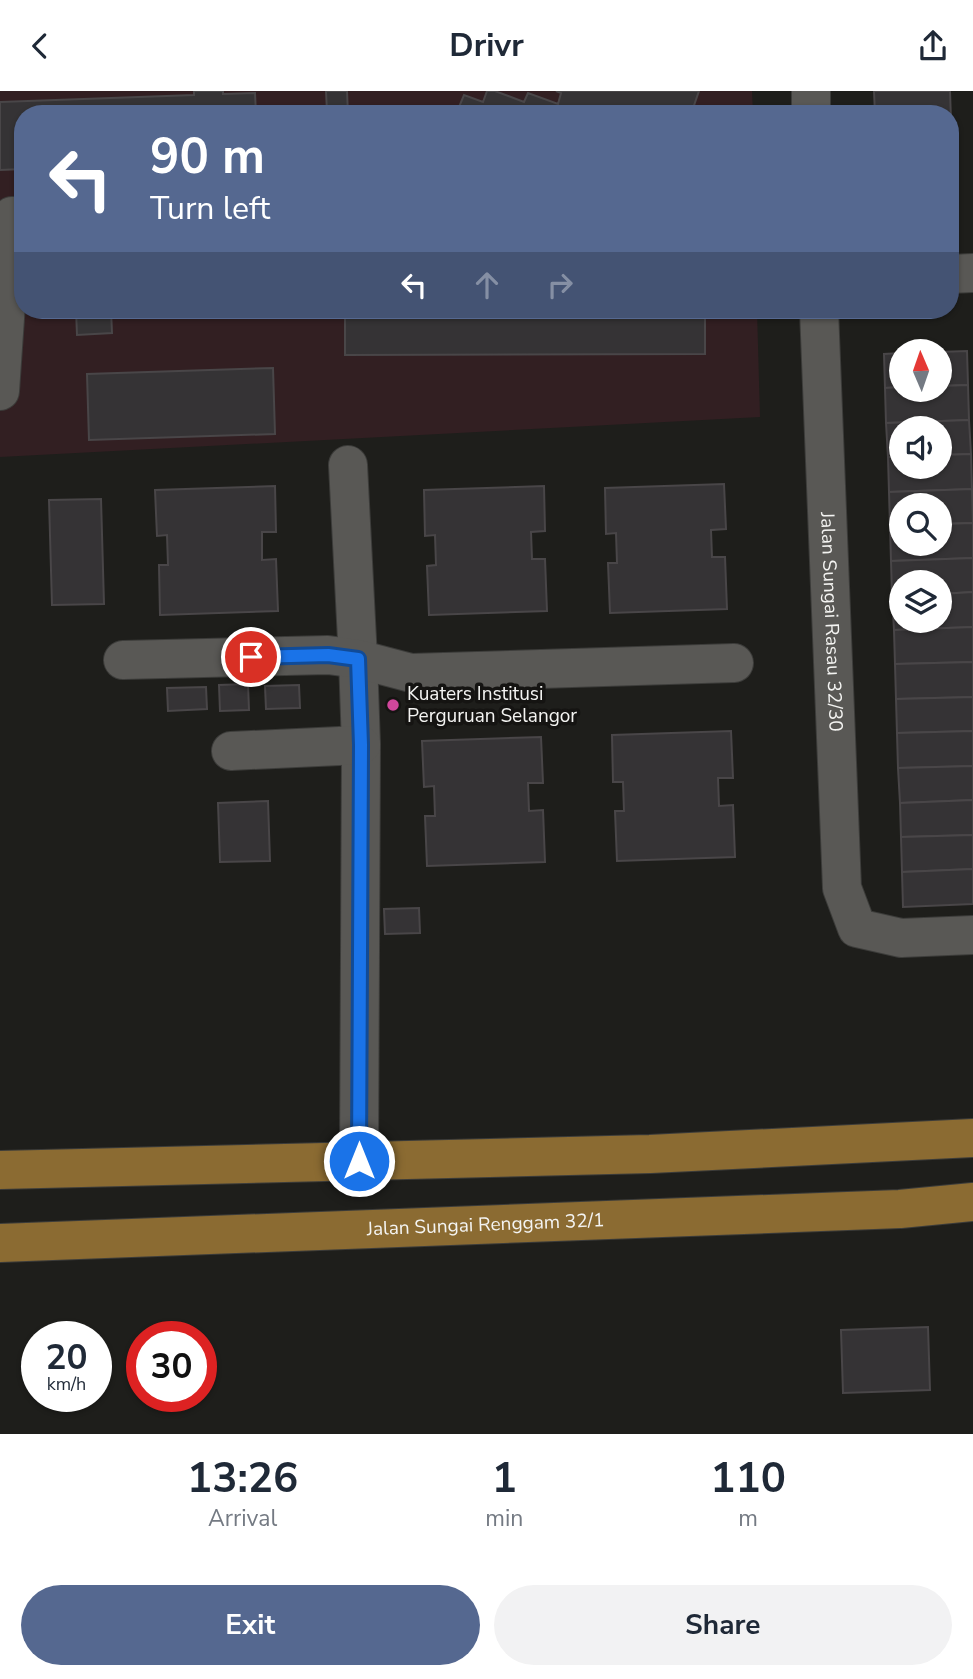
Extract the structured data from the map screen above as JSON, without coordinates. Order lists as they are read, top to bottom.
{
  "streets": {
    "main road": ["Jalan Sungai Renggam 32/1"],
    "street": ["Jalan Sungai Rasau 32/30"]
  },
  "places": ["Kuaters Institusi Perguruan Selangor"],
  "north": "top",
  "page": {
    "header": "Drivr",
    "turn": ["90 m", "Turn left"],
    "speed": "20 km/h",
    "limit": "30",
    "eta": [
      "13:26",
      "Arrival",
      "1",
      "min",
      "110",
      "m"
    ],
    "buttons": ["Exit", "Share"]
  }
}
